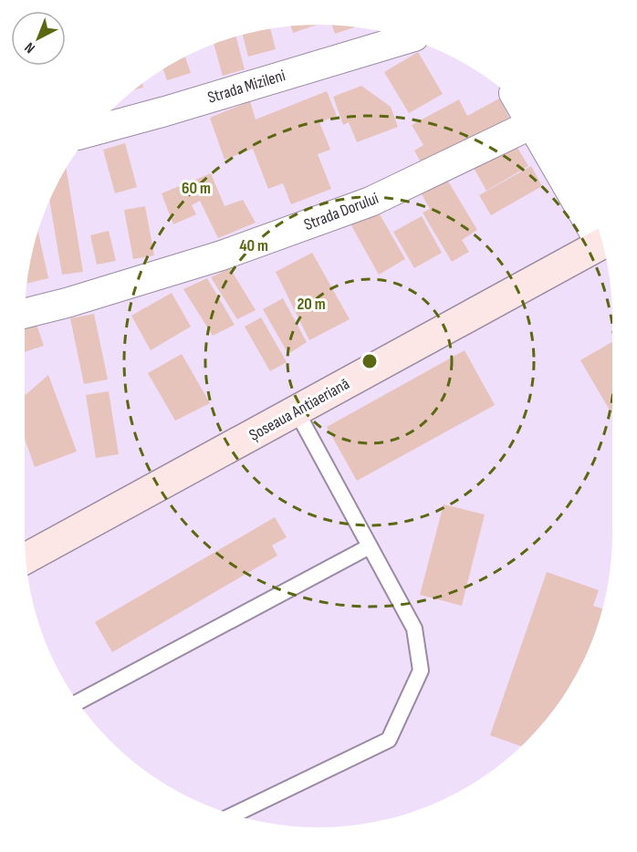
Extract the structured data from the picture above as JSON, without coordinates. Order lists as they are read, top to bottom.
{
  "streets": {
    "main road": ["Șoseaua Antiaeriană"],
    "street": ["Strada Mizileni", "Strada Dorului"]
  },
  "north": "bottom left",
  "rings": ["60 m", "40 m", "20 m"]
}
